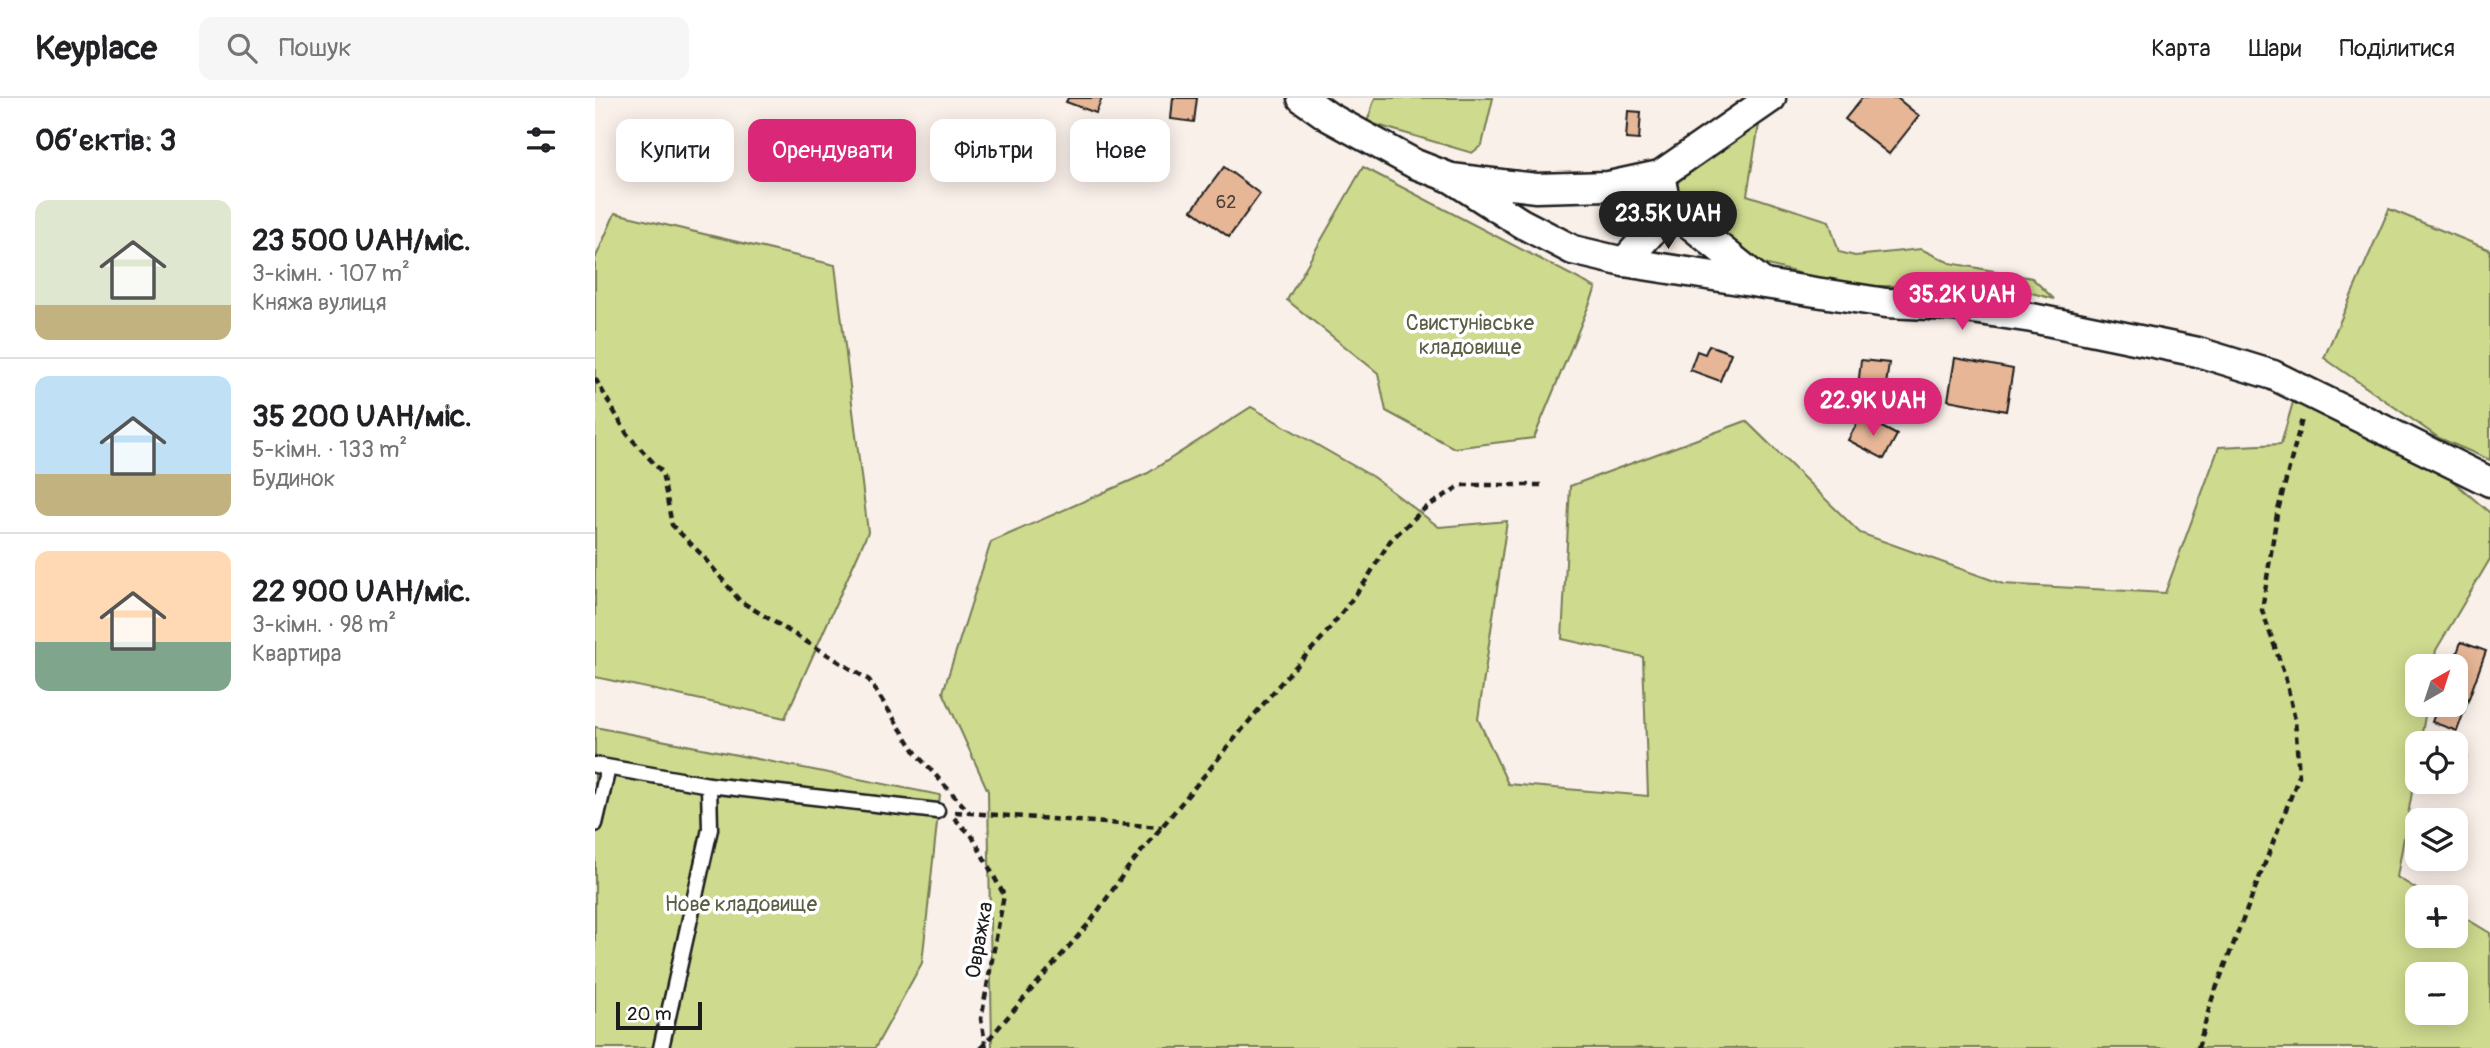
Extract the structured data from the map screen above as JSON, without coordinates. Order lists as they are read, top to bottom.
{
  "streets": {
    "path": ["Овражка"]
  },
  "parks": ["Свистунівське кладовище", "Нове кладовище"],
  "house_numbers": ["62"],
  "scale_bar": "20 m",
  "north": "top right",
  "page": {
    "header": "Keyplace",
    "search": "Пошук",
    "nav": ["Карта", "Шари", "Поділитися"],
    "heading": "Об’єктів: 3",
    "chip": [
      "Купити",
      "Орендувати",
      "Фільтри",
      "Нове"
    ],
    "list": [
      {
        "name": "23 500 UAH/міс.",
        "note": "3-кімн. · 107 m² · Княжа вулиця"
      },
      {
        "name": "35 200 UAH/міс.",
        "note": "5-кімн. · 133 m² · Будинок"
      },
      {
        "name": "22 900 UAH/міс.",
        "note": "3-кімн. · 98 m² · Квартира"
      }
    ],
    "price": ["23.5K UAH", "35.2K UAH", "22.9K UAH"],
    "map_buttons": ["+", "−"],
    "scale": "20 m"
  }
}
